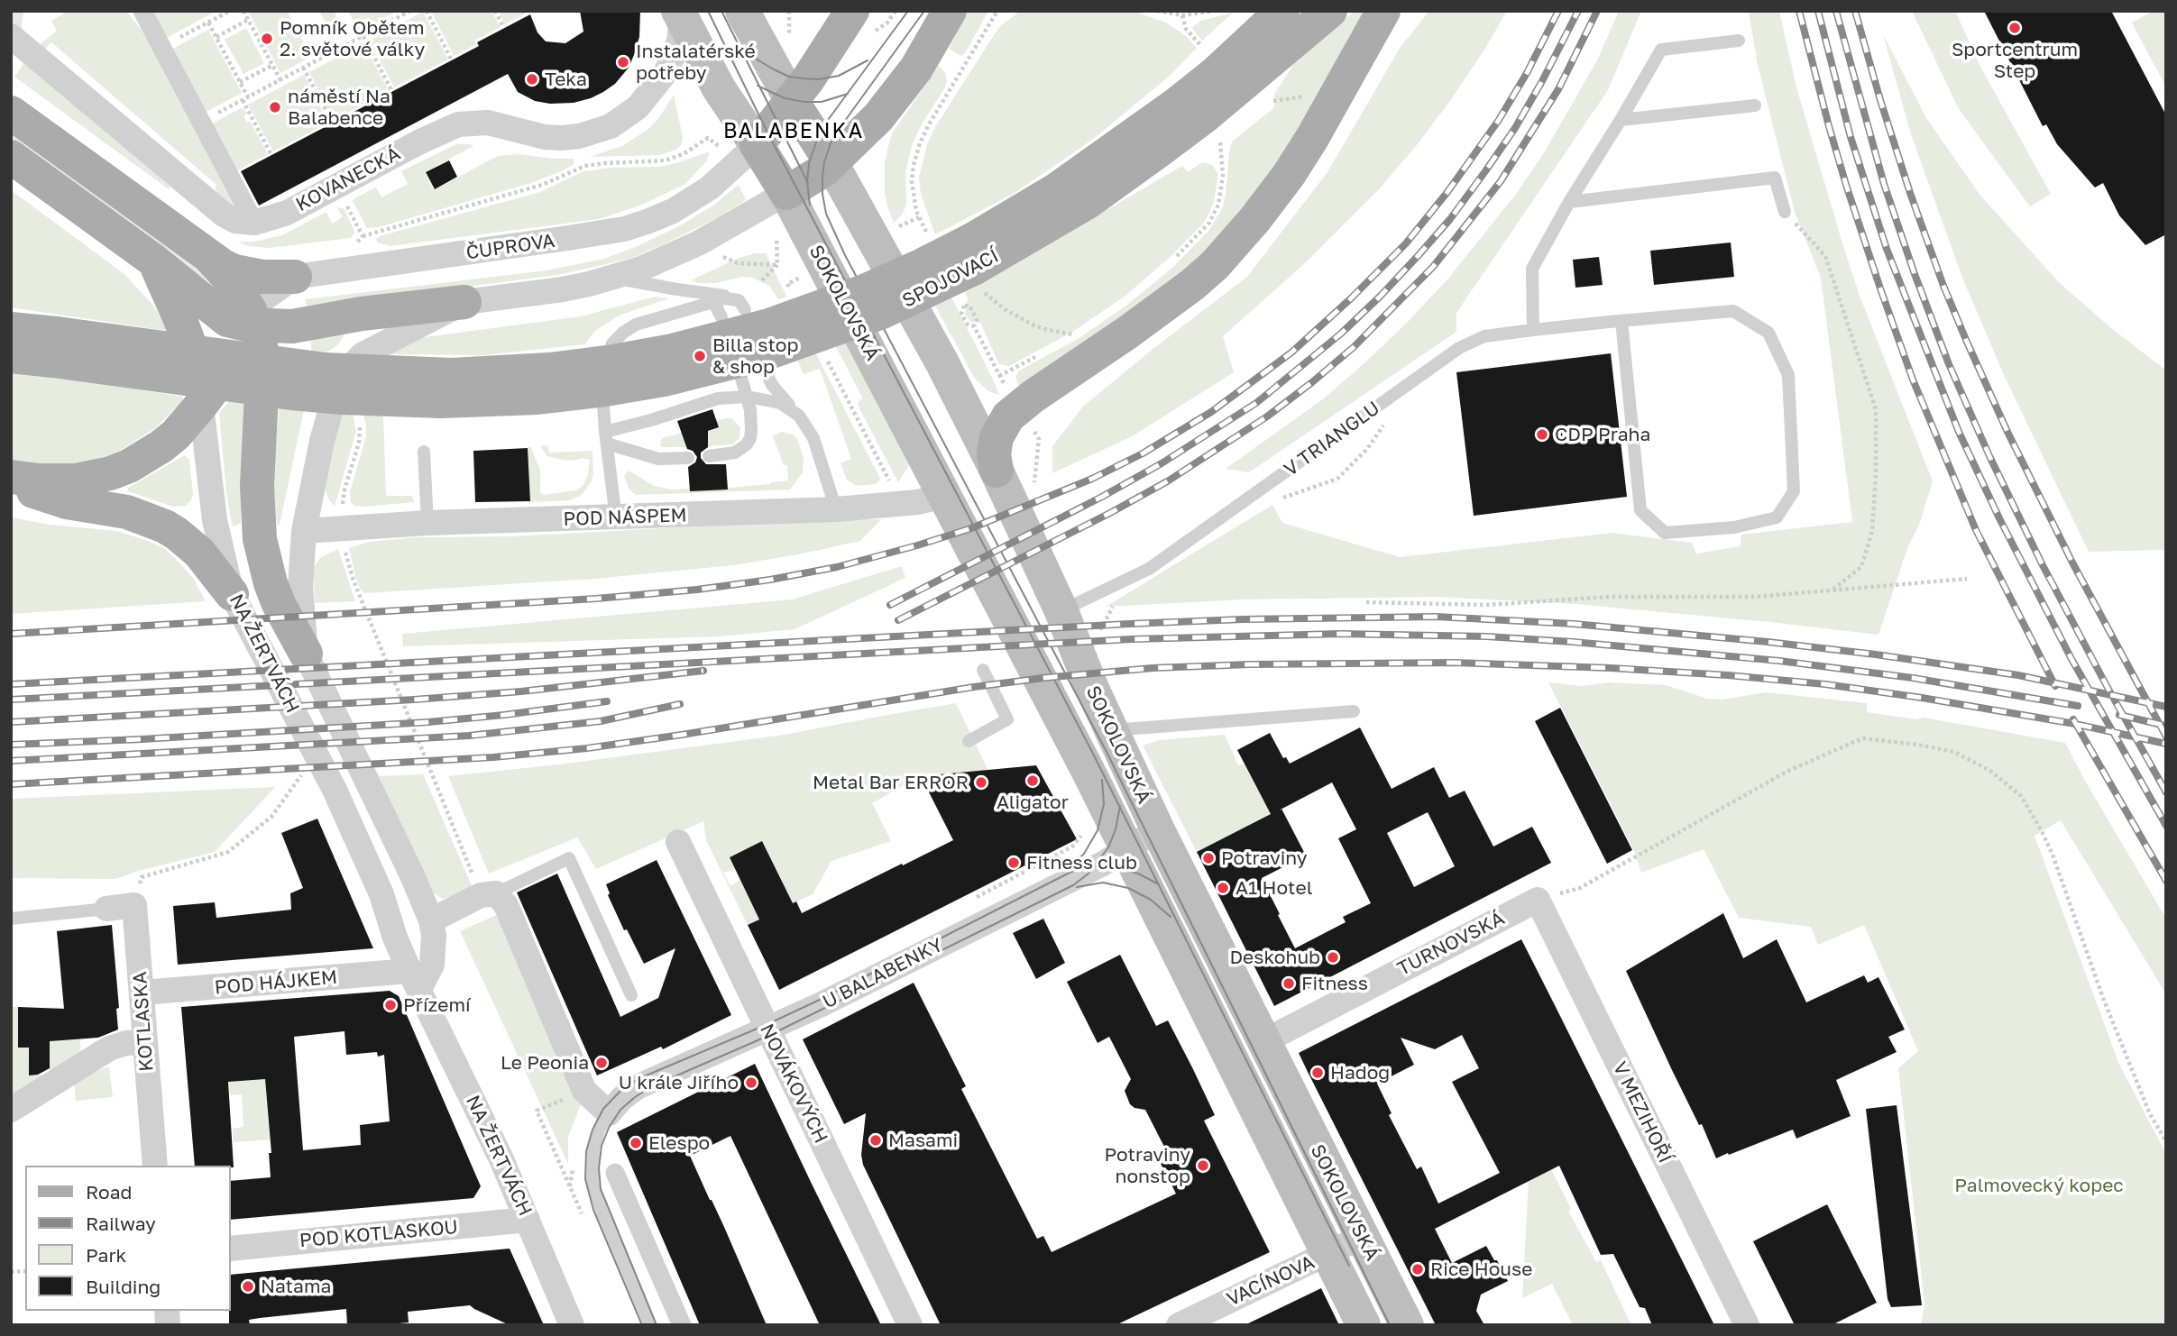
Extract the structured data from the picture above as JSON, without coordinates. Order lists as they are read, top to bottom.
{
  "streets": {
    "main road": ["SPOJOVACÍ", "SOKOLOVSKÁ"],
    "street": [
      "KOVANECKÁ",
      "ČUPROVA",
      "POD NÁSPEM",
      "NA ŽERTVÁCH",
      "TURNOVSKÁ",
      "U BALABENKY",
      "POD HÁJKEM",
      "KOTLASKA",
      "NOVÁKOVÝCH",
      "V MEZIHOŘÍ",
      "POD KOTLASKOU",
      "VACÍNOVA"
    ],
    "lane": ["V TRIANGLU"]
  },
  "crossings": [
    ["SOKOLOVSKÁ", "V TRIANGLU"],
    ["SOKOLOVSKÁ", "POD NÁSPEM"],
    ["SOKOLOVSKÁ", "TURNOVSKÁ"],
    ["SOKOLOVSKÁ", "U BALABENKY"],
    ["SOKOLOVSKÁ", "VACÍNOVA"],
    ["POD NÁSPEM", "NA ŽERTVÁCH"],
    ["NA ŽERTVÁCH", "POD HÁJKEM"],
    ["NA ŽERTVÁCH", "POD KOTLASKOU"],
    ["TURNOVSKÁ", "V MEZIHOŘÍ"],
    ["U BALABENKY", "NOVÁKOVÝCH"],
    ["POD HÁJKEM", "KOTLASKA"]
  ],
  "districts": ["BALABENKA"],
  "parks": ["Palmovecký kopec"],
  "places": [
    "Sportcentrum Step",
    "Pomník Obětem 2. světové války",
    "Instalatérské potřeby",
    "Teka",
    "náměstí Na Balabence",
    "Billa stop & shop",
    "CDP Praha",
    "Aligator",
    "Metal Bar ERROR",
    "Potraviny",
    "Fitness club",
    "A1 Hotel",
    "Deskohub",
    "Fitness",
    "Přízemí",
    "Le Peonia",
    "Hadog",
    "U krále Jiřího",
    "Masami",
    "Elespo",
    "Potraviny nonstop",
    "Rice House",
    "Natama"
  ],
  "legend": [
    "Road",
    "Railway",
    "Park",
    "Building"
  ]
}
